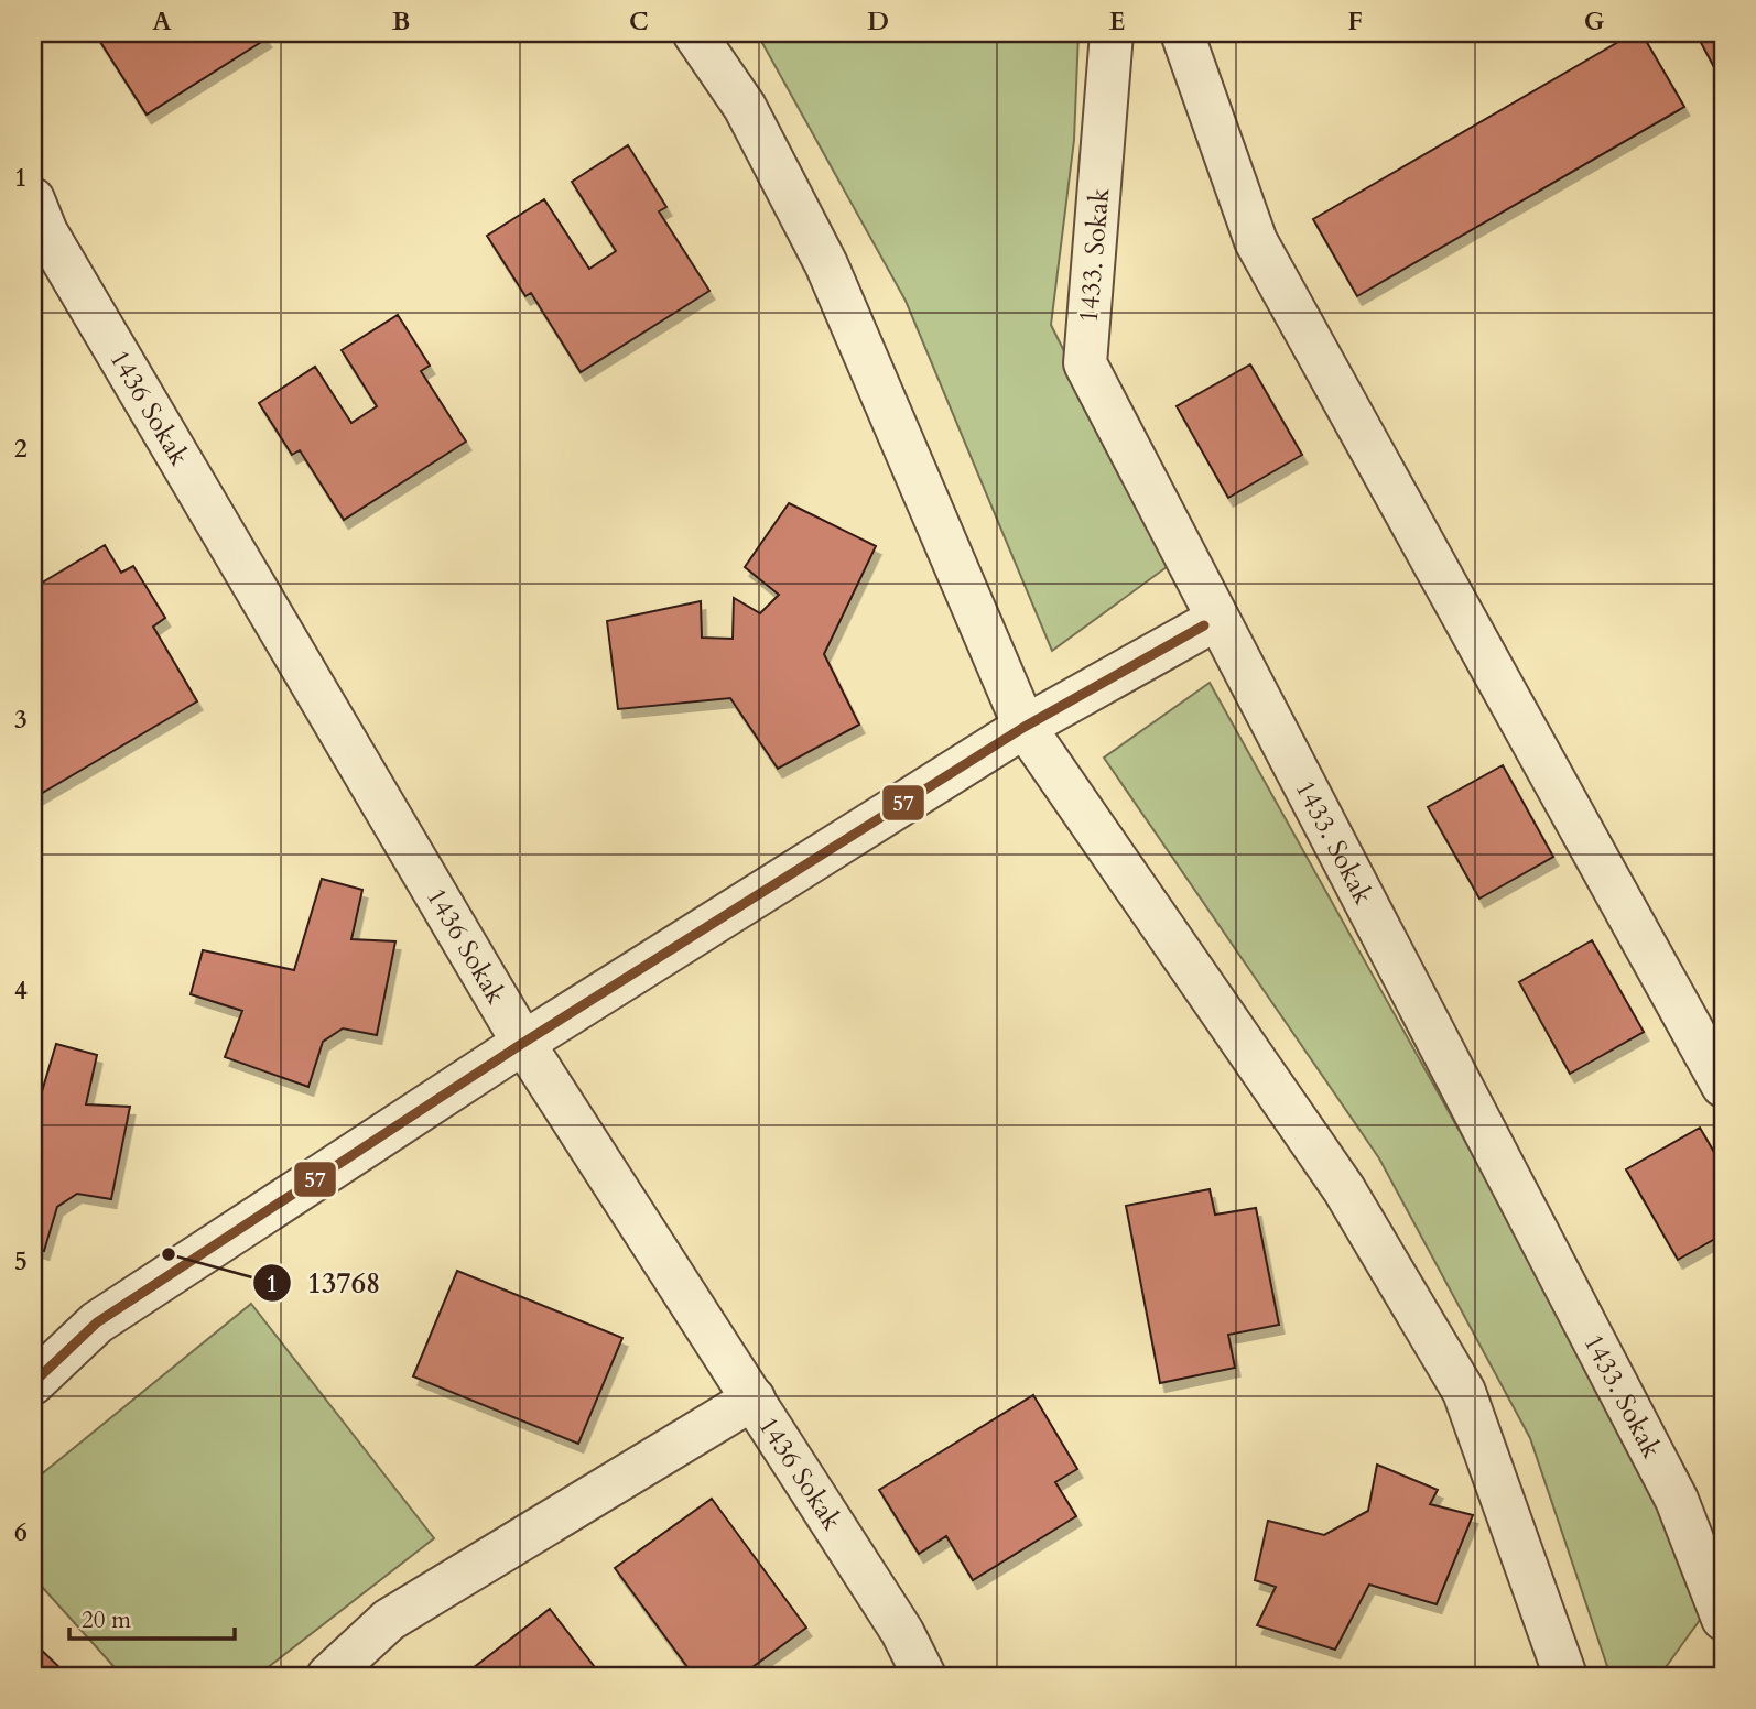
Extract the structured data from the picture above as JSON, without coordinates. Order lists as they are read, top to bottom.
{
  "streets": {
    "street": ["1433. Sokak", "1436 Sokak"]
  },
  "places": ["13768"],
  "lines": ["transit line 57"],
  "scale_bar": "20 m",
  "grid": {
    "columns": [
      "A",
      "B",
      "C",
      "D",
      "E",
      "F",
      "G"
    ],
    "rows": [
      "1",
      "2",
      "3",
      "4",
      "5",
      "6"
    ]
  }
}
